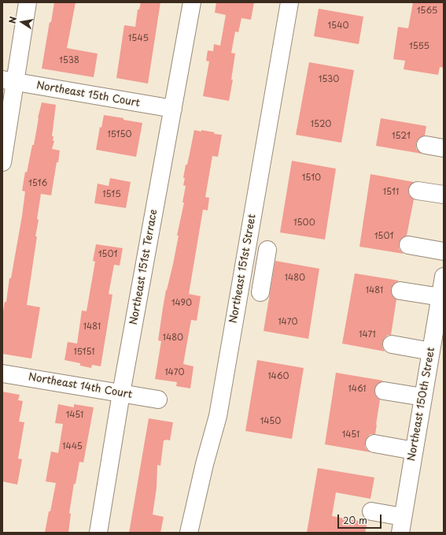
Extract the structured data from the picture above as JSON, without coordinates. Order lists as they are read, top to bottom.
{
  "streets": {
    "street": [
      "Northeast 15th Court",
      "Northeast 151st Terrace",
      "Northeast 151st Street",
      "Northeast 14th Court",
      "Northeast 150th Street"
    ]
  },
  "crossings": [
    ["Northeast 15th Court", "Northeast 151st Terrace"],
    ["Northeast 151st Terrace", "Northeast 14th Court"]
  ],
  "house_numbers": [
    "1565",
    "1540",
    "1545",
    "1555",
    "1538",
    "1530",
    "1520",
    "15150",
    "1521",
    "1510",
    "1516",
    "1511",
    "1515",
    "1500",
    "1501",
    "1501",
    "1480",
    "1481",
    "1490",
    "1470",
    "1481",
    "1471",
    "1480",
    "15151",
    "1470",
    "1460",
    "1461",
    "1451",
    "1450",
    "1451",
    "1445"
  ],
  "scale_bar": "20 m",
  "north": "left"
}
